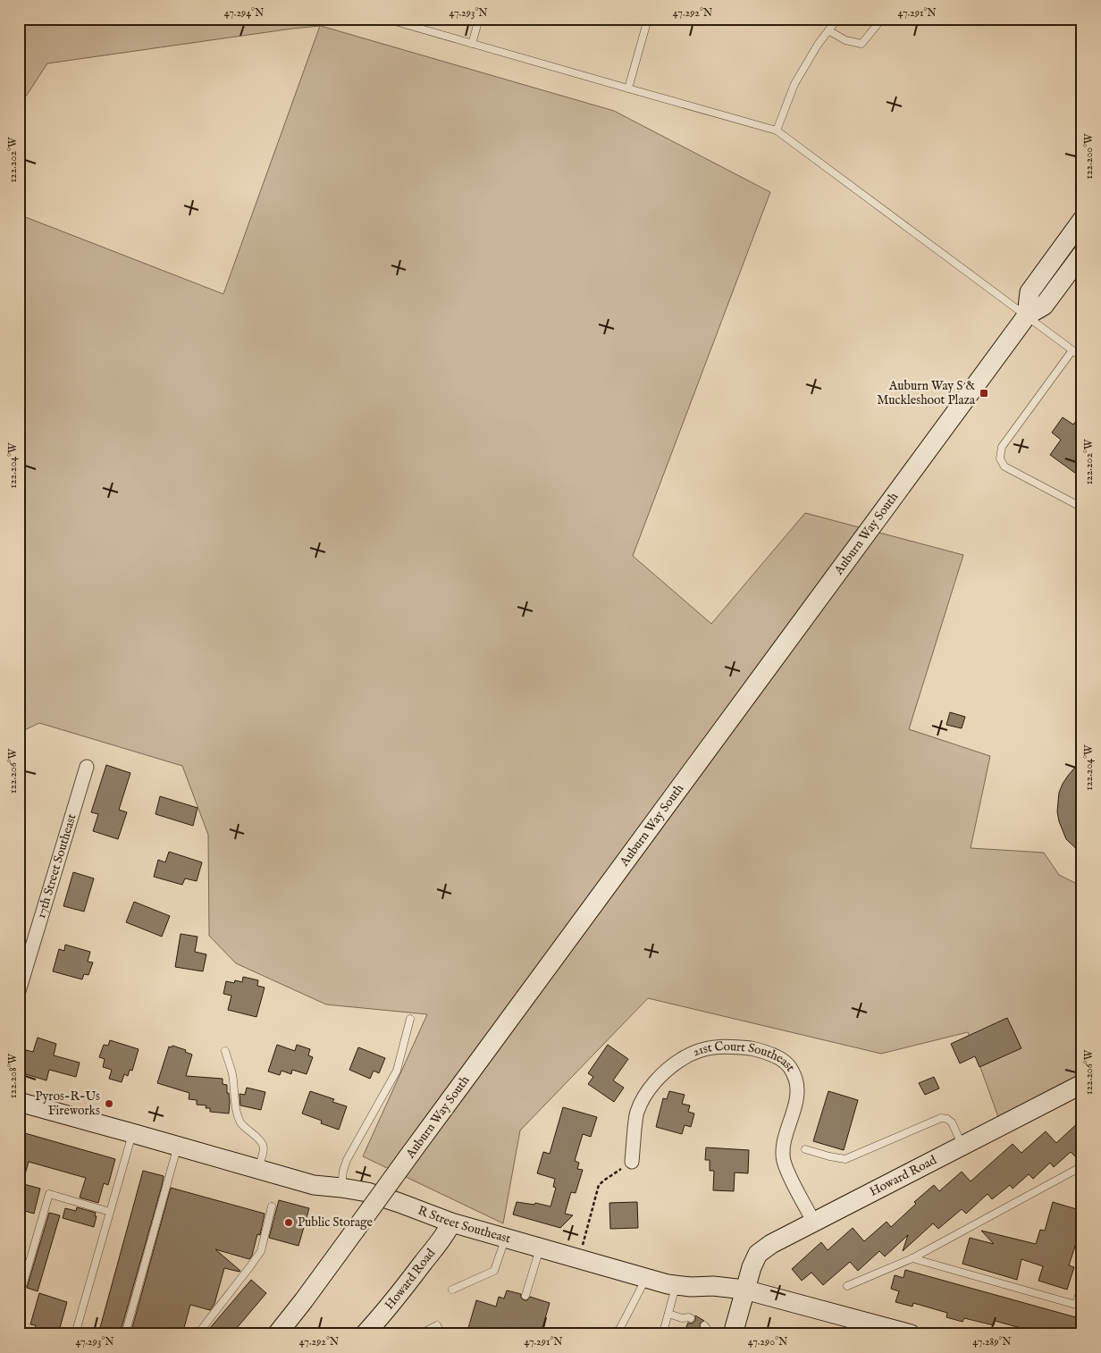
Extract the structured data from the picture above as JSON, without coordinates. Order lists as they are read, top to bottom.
{
  "streets": {
    "street": [
      "Auburn Way South",
      "17th Street Southeast",
      "21st Court Southeast",
      "Howard Road",
      "R Street Southeast"
    ]
  },
  "crossings": [
    ["21st Court Southeast", "Howard Road"],
    ["Howard Road", "R Street Southeast"]
  ],
  "places": {
    "transit": ["Auburn Way S & Muckleshoot Plaza"],
    "other": ["Pyros-R-Us Fireworks", "Public Storage"]
  },
  "coordinates": [
    "47.294°N",
    "47.293°N",
    "47.292°N",
    "47.291°N",
    "122.200°W",
    "122.202°W",
    "122.204°W",
    "122.206°W",
    "122.208°W",
    "47.290°N",
    "47.289°N"
  ]
}
